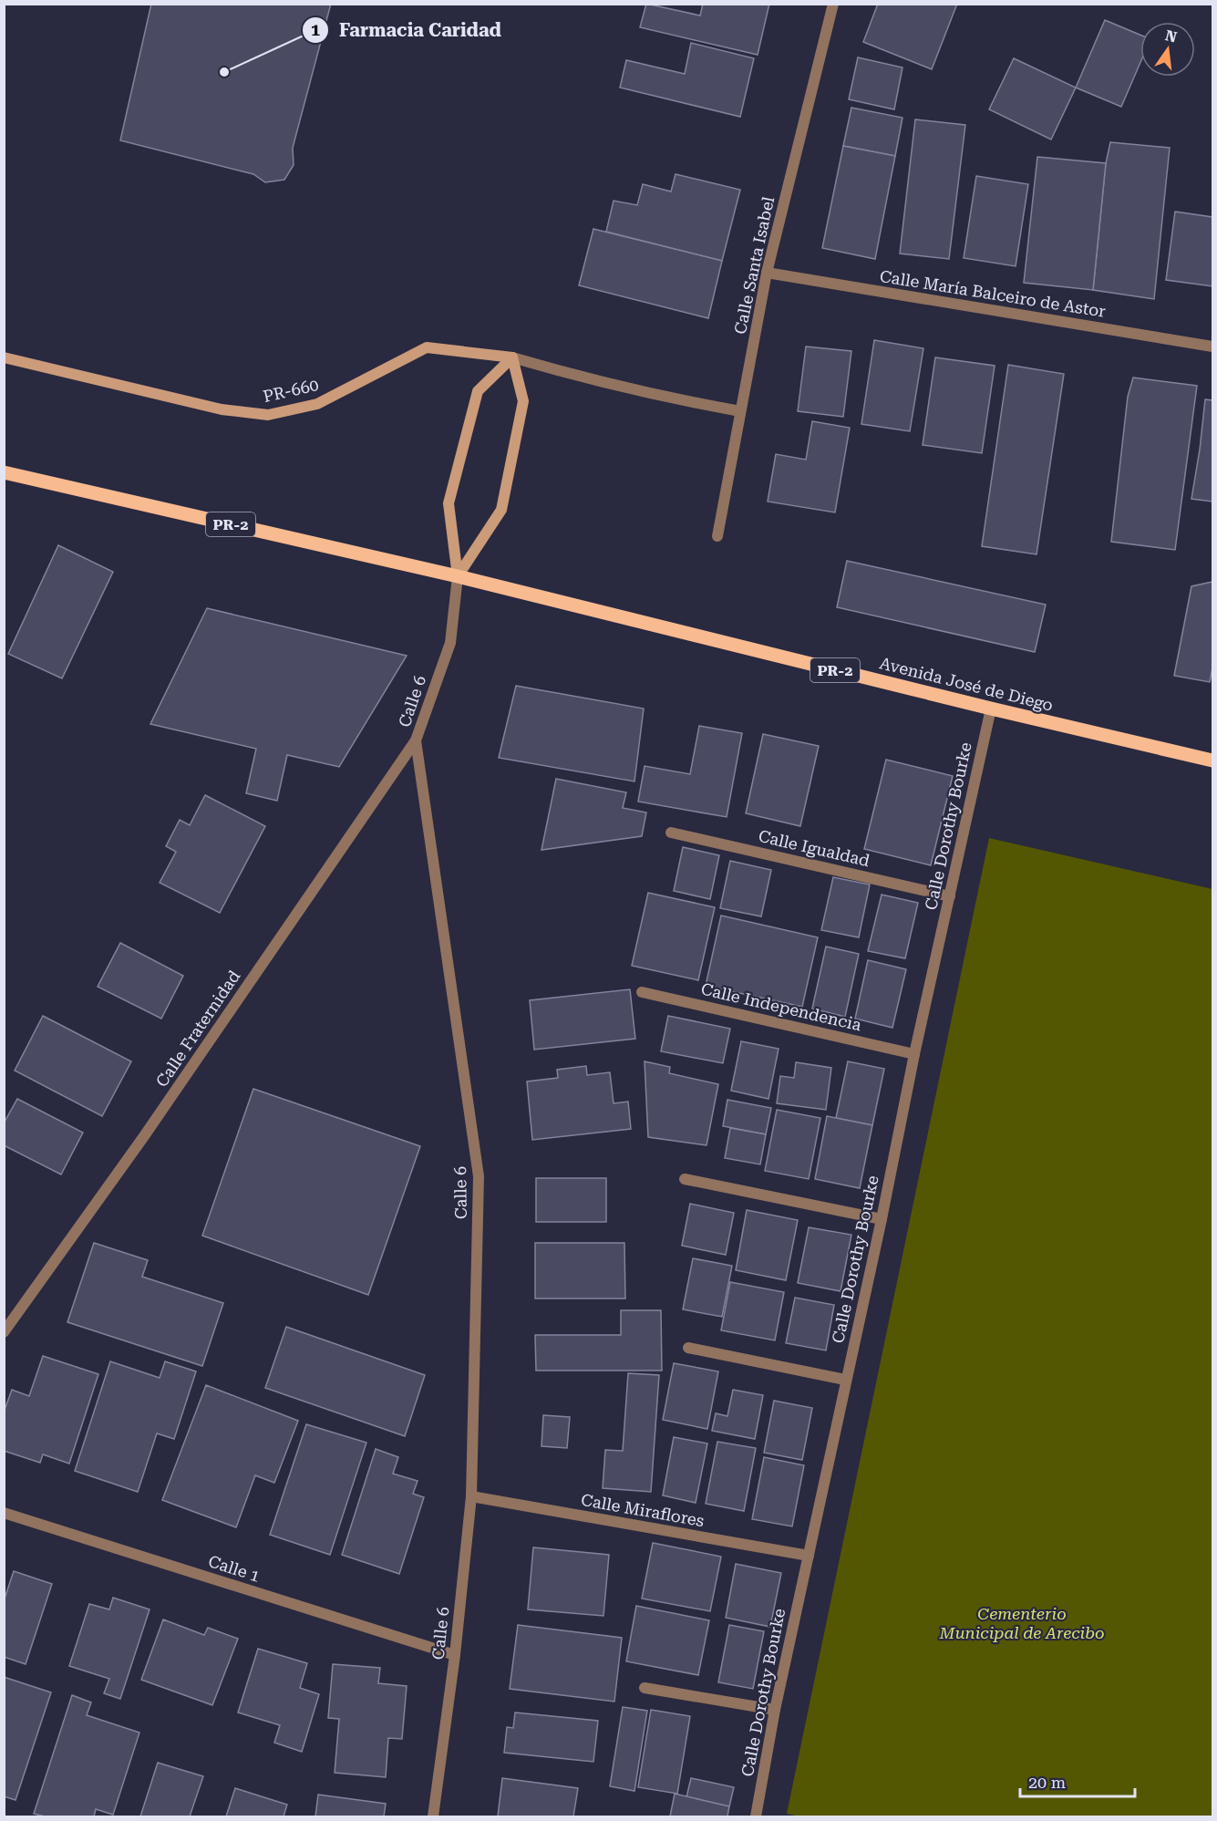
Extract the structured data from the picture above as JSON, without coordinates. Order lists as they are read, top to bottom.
{
  "streets": {
    "main road": ["PR-2", "Avenida José de Diego"],
    "street": [
      "Calle Santa Isabel",
      "Calle María Balceiro de Astor",
      "PR-660",
      "Calle 6",
      "Calle Dorothy Bourke",
      "Calle Igualdad",
      "Calle Independencia",
      "Calle Fraternidad",
      "Calle Miraflores",
      "Calle 1"
    ]
  },
  "crossings": [
    ["Calle Santa Isabel", "Calle María Balceiro de Astor"],
    ["PR-2", "Avenida José de Diego"],
    ["PR-2", "Calle 6"],
    ["Avenida José de Diego", "Calle 6"],
    ["Avenida José de Diego", "Calle Dorothy Bourke"],
    ["Calle 6", "Calle Fraternidad"],
    ["Calle 6", "Calle Miraflores"],
    ["Calle 6", "Calle 1"],
    ["Calle Dorothy Bourke", "Calle Igualdad"],
    ["Calle Dorothy Bourke", "Calle Independencia"],
    ["Calle Dorothy Bourke", "Calle Miraflores"]
  ],
  "parks": ["Cementerio Municipal de Arecibo"],
  "places": ["Farmacia Caridad"],
  "scale_bar": "20 m",
  "north": "top"
}
